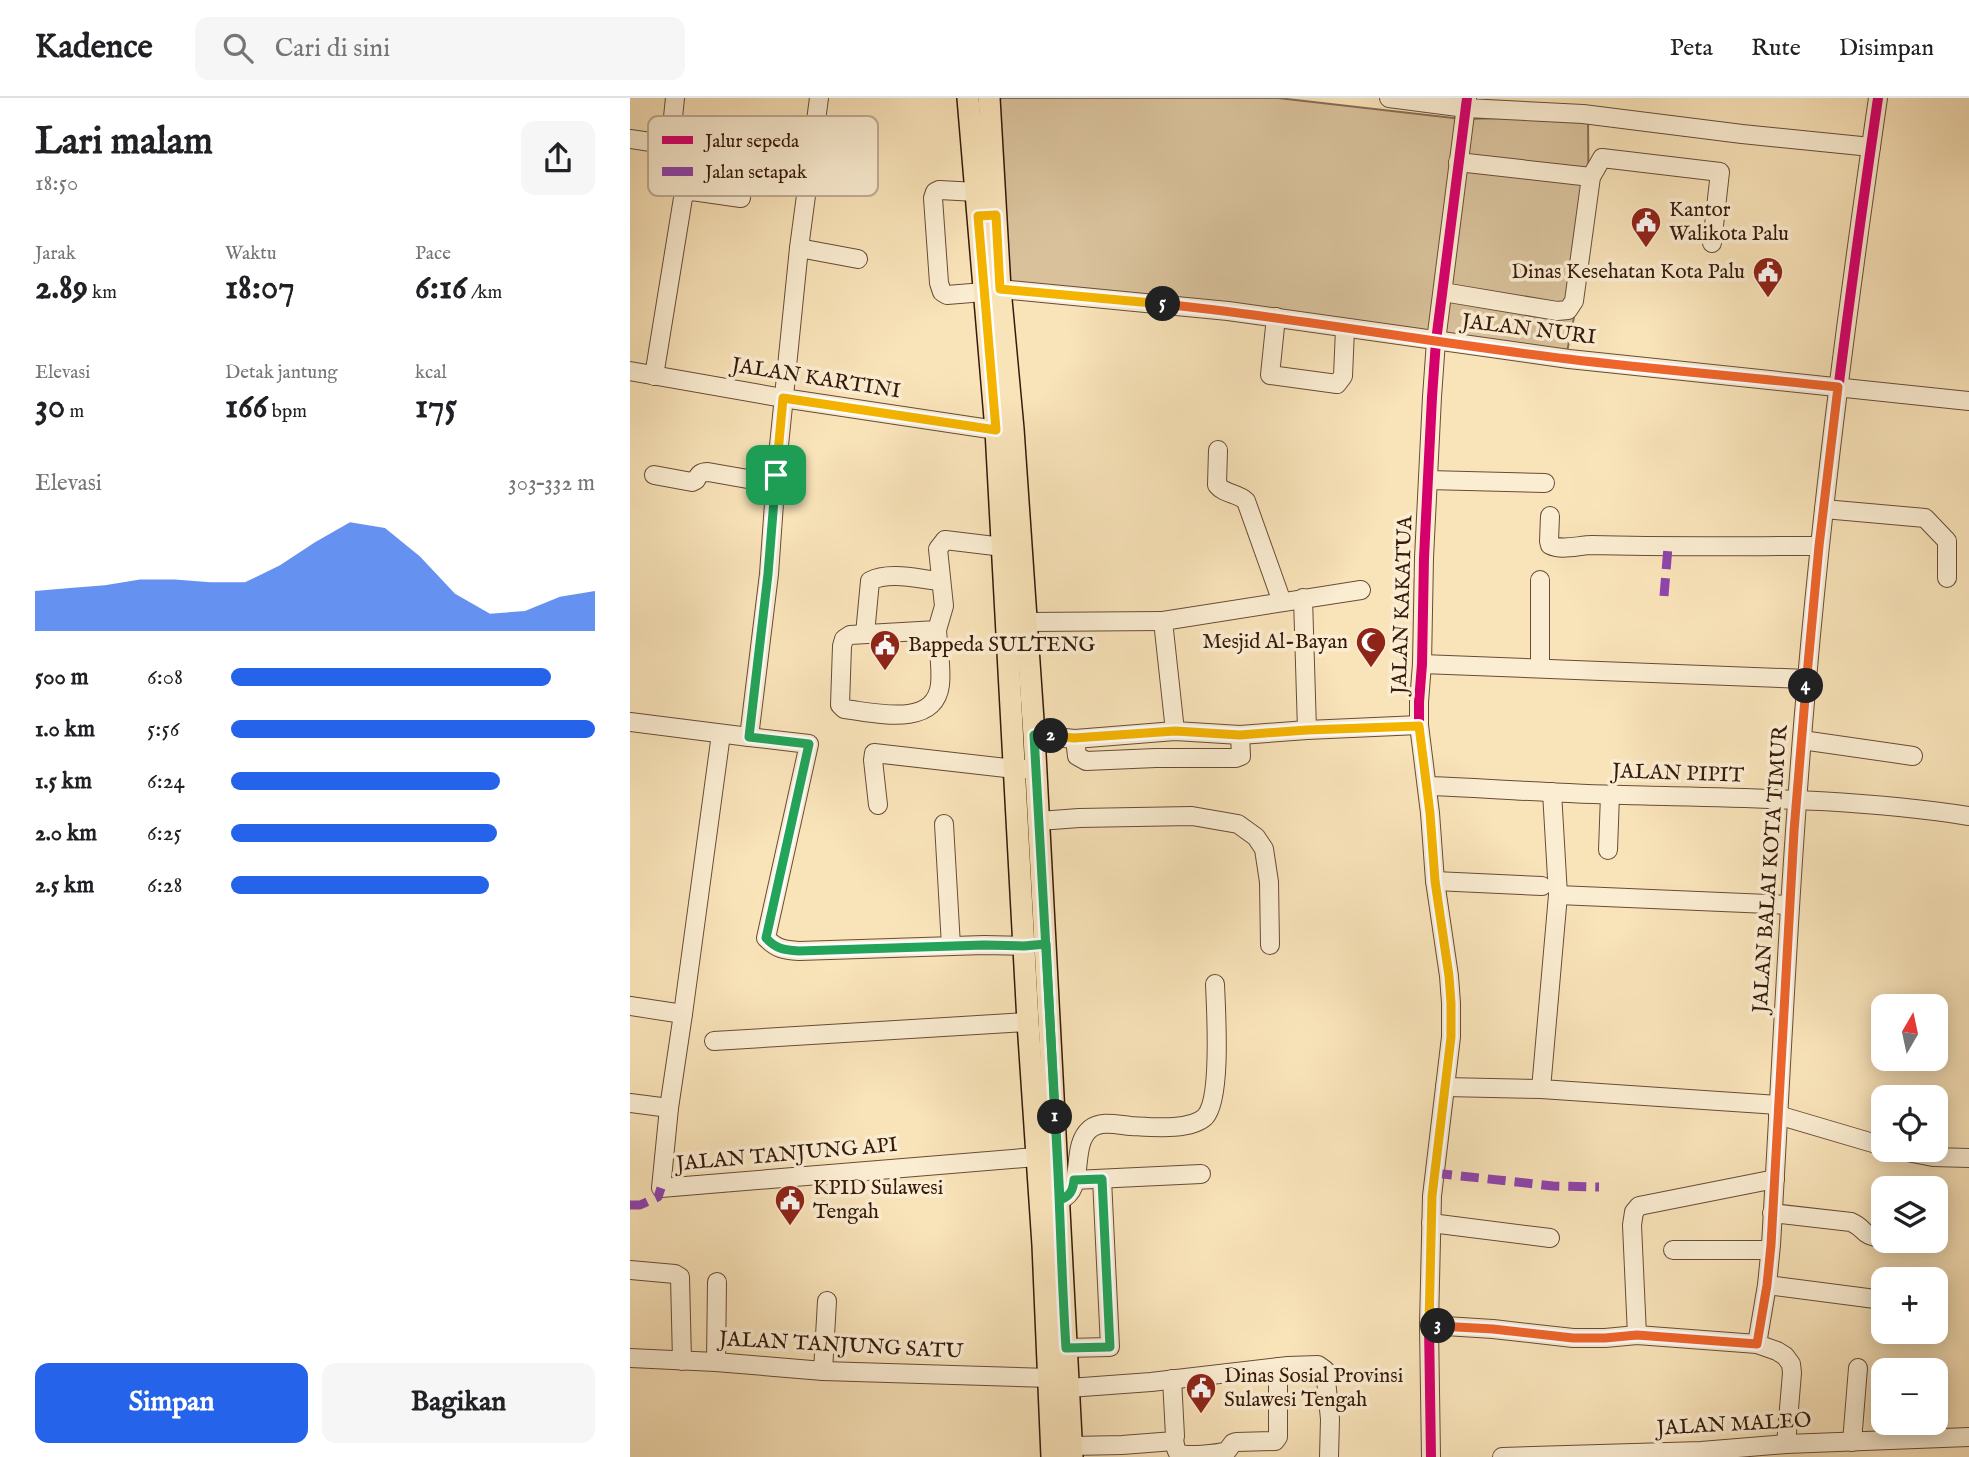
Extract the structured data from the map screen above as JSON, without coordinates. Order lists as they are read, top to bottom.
{
  "streets": {
    "street": [
      "JALAN NURI",
      "JALAN KARTINI",
      "JALAN KAKATUA",
      "JALAN PIPIT",
      "JALAN BALAI KOTA TIMUR",
      "JALAN TANJUNG API",
      "JALAN TANJUNG SATU",
      "JALAN MALEO"
    ]
  },
  "crossings": [
    ["JALAN NURI", "JALAN KAKATUA"],
    ["JALAN NURI", "JALAN BALAI KOTA TIMUR"],
    ["JALAN KAKATUA", "JALAN PIPIT"],
    ["JALAN PIPIT", "JALAN BALAI KOTA TIMUR"]
  ],
  "places": {
    "public building": [
      "Kantor Walikota Palu",
      "Dinas Kesehatan Kota Palu",
      "Bappeda SULTENG",
      "KPID Sulawesi Tengah",
      "Dinas Sosial Provinsi Sulawesi Tengah"
    ],
    "mosque": ["Mesjid Al-Bayan"]
  },
  "legend": ["Jalur sepeda", "Jalan setapak"],
  "north": "top",
  "page": {
    "header": "Kadence",
    "search": "Cari di sini",
    "nav": ["Peta", "Rute", "Disimpan"],
    "heading": ["Lari malam", "18:50"],
    "stats": [
      ["Jarak", "2.89 km"],
      ["Waktu", "18:07"],
      ["Pace", "6:16 /km"],
      ["Elevasi", "30 m"],
      ["Detak jantung", "166 bpm"],
      ["kcal", "175"]
    ],
    "pins": [
      "5",
      "4",
      "2",
      "1",
      "3"
    ],
    "chart": ["Elevasi", "303–332 m"],
    "list": [
      {
        "name": "500 m",
        "note": "6:08"
      },
      {
        "name": "1.0 km",
        "note": "5:56"
      },
      {
        "name": "1.5 km",
        "note": "6:24"
      },
      {
        "name": "2.0 km",
        "note": "6:25"
      },
      {
        "name": "2.5 km",
        "note": "6:28"
      }
    ],
    "map_buttons": ["+", "−"],
    "buttons": ["Simpan", "Bagikan"]
  }
}
